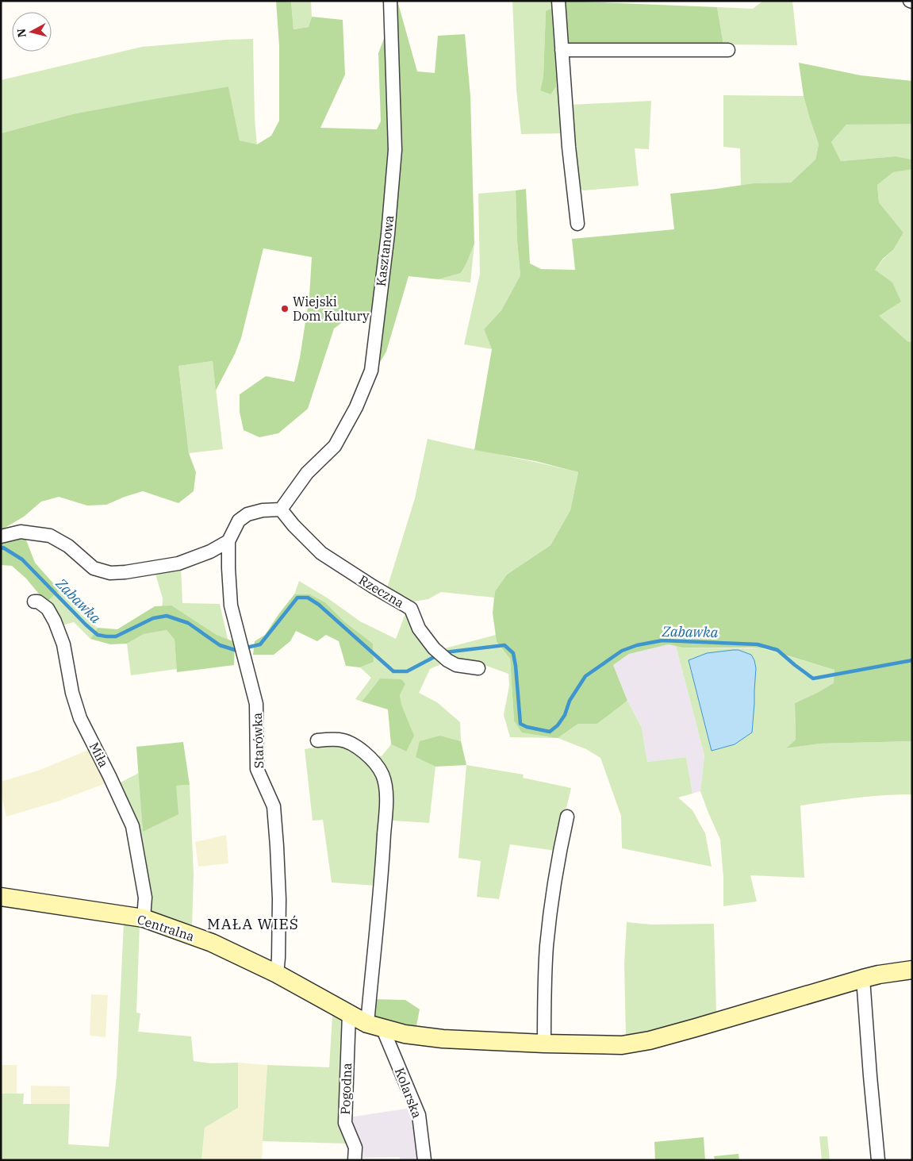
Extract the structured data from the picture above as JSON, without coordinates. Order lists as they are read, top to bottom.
{
  "streets": {
    "street": [
      "Kasztanowa",
      "Rzeczna",
      "Starówka",
      "Miła",
      "Centralna",
      "Pogodna",
      "Kolarska"
    ]
  },
  "crossings": [
    ["Kasztanowa", "Rzeczna"],
    ["Kasztanowa", "Starówka"],
    ["Rzeczna", "Starówka"],
    ["Starówka", "Centralna"],
    ["Miła", "Centralna"],
    ["Centralna", "Pogodna"],
    ["Centralna", "Kolarska"]
  ],
  "districts": ["MAŁA WIEŚ"],
  "water": ["Zabawka"],
  "places": ["Wiejski Dom Kultury"],
  "north": "left"
}
